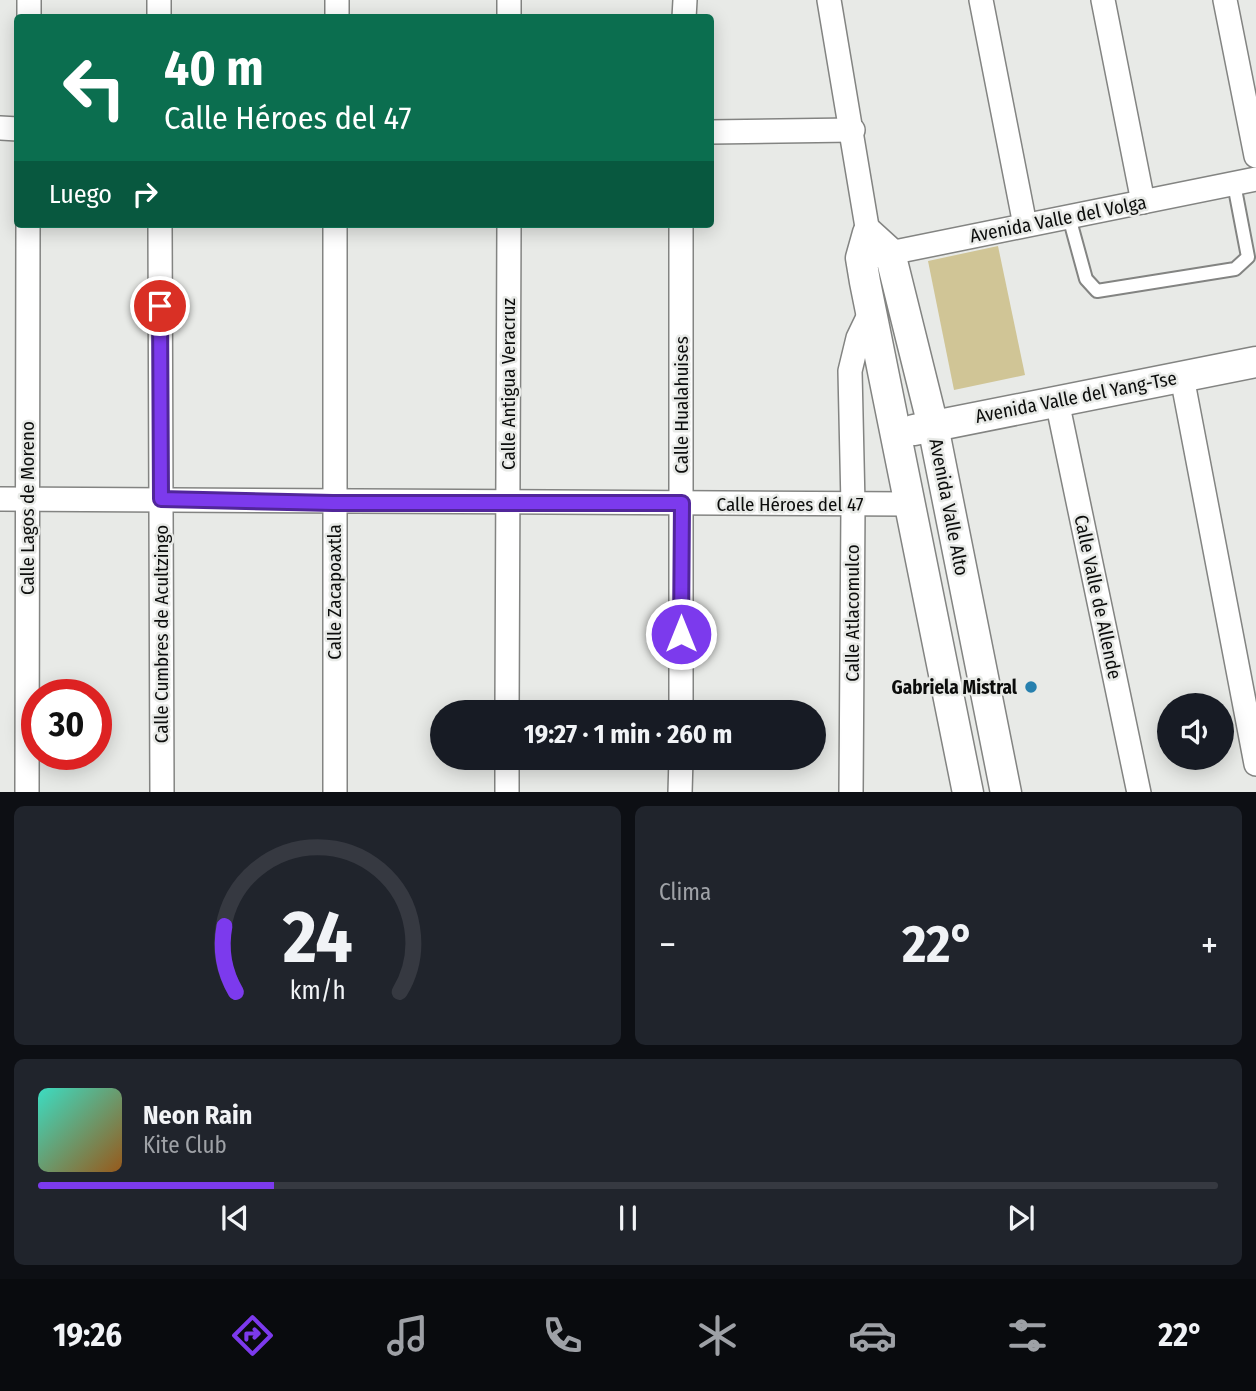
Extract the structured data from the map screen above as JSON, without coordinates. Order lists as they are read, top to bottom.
{
  "streets": {
    "street": [
      "Avenida Valle del Volga",
      "Calle Antigua Veracruz",
      "Avenida Valle del Yang-Tse",
      "Calle Hualahuises",
      "Calle Héroes del 47",
      "Avenida Valle Alto",
      "Calle Lagos de Moreno",
      "Calle Zacapoaxtla",
      "Calle Valle de Allende",
      "Calle Atlacomulco",
      "Calle Cumbres de Acultzingo"
    ]
  },
  "crossings": [
    ["Avenida Valle del Volga", "Avenida Valle Alto"],
    ["Calle Antigua Veracruz", "Calle Héroes del 47"],
    ["Avenida Valle del Yang-Tse", "Avenida Valle Alto"],
    ["Avenida Valle del Yang-Tse", "Calle Valle de Allende"],
    ["Calle Hualahuises", "Calle Héroes del 47"],
    ["Calle Héroes del 47", "Avenida Valle Alto"],
    ["Calle Héroes del 47", "Calle Lagos de Moreno"],
    ["Calle Héroes del 47", "Calle Zacapoaxtla"],
    ["Calle Héroes del 47", "Calle Atlacomulco"],
    ["Calle Héroes del 47", "Calle Cumbres de Acultzingo"],
    ["Avenida Valle Alto", "Calle Atlacomulco"]
  ],
  "places": ["Gabriela Mistral"],
  "page": {
    "turn": ["40 m", "Calle Héroes del 47"],
    "then": "Luego",
    "limit": "30",
    "trip": "19:27 · 1 min · 260 m",
    "tile": "Clima",
    "heat": ["−", "22°", "+"],
    "song": ["Neon Rain", "Kite Club"],
    "tabs": ["19:26", "22°"],
    "gauge": ["24", "km/h"]
  }
}
